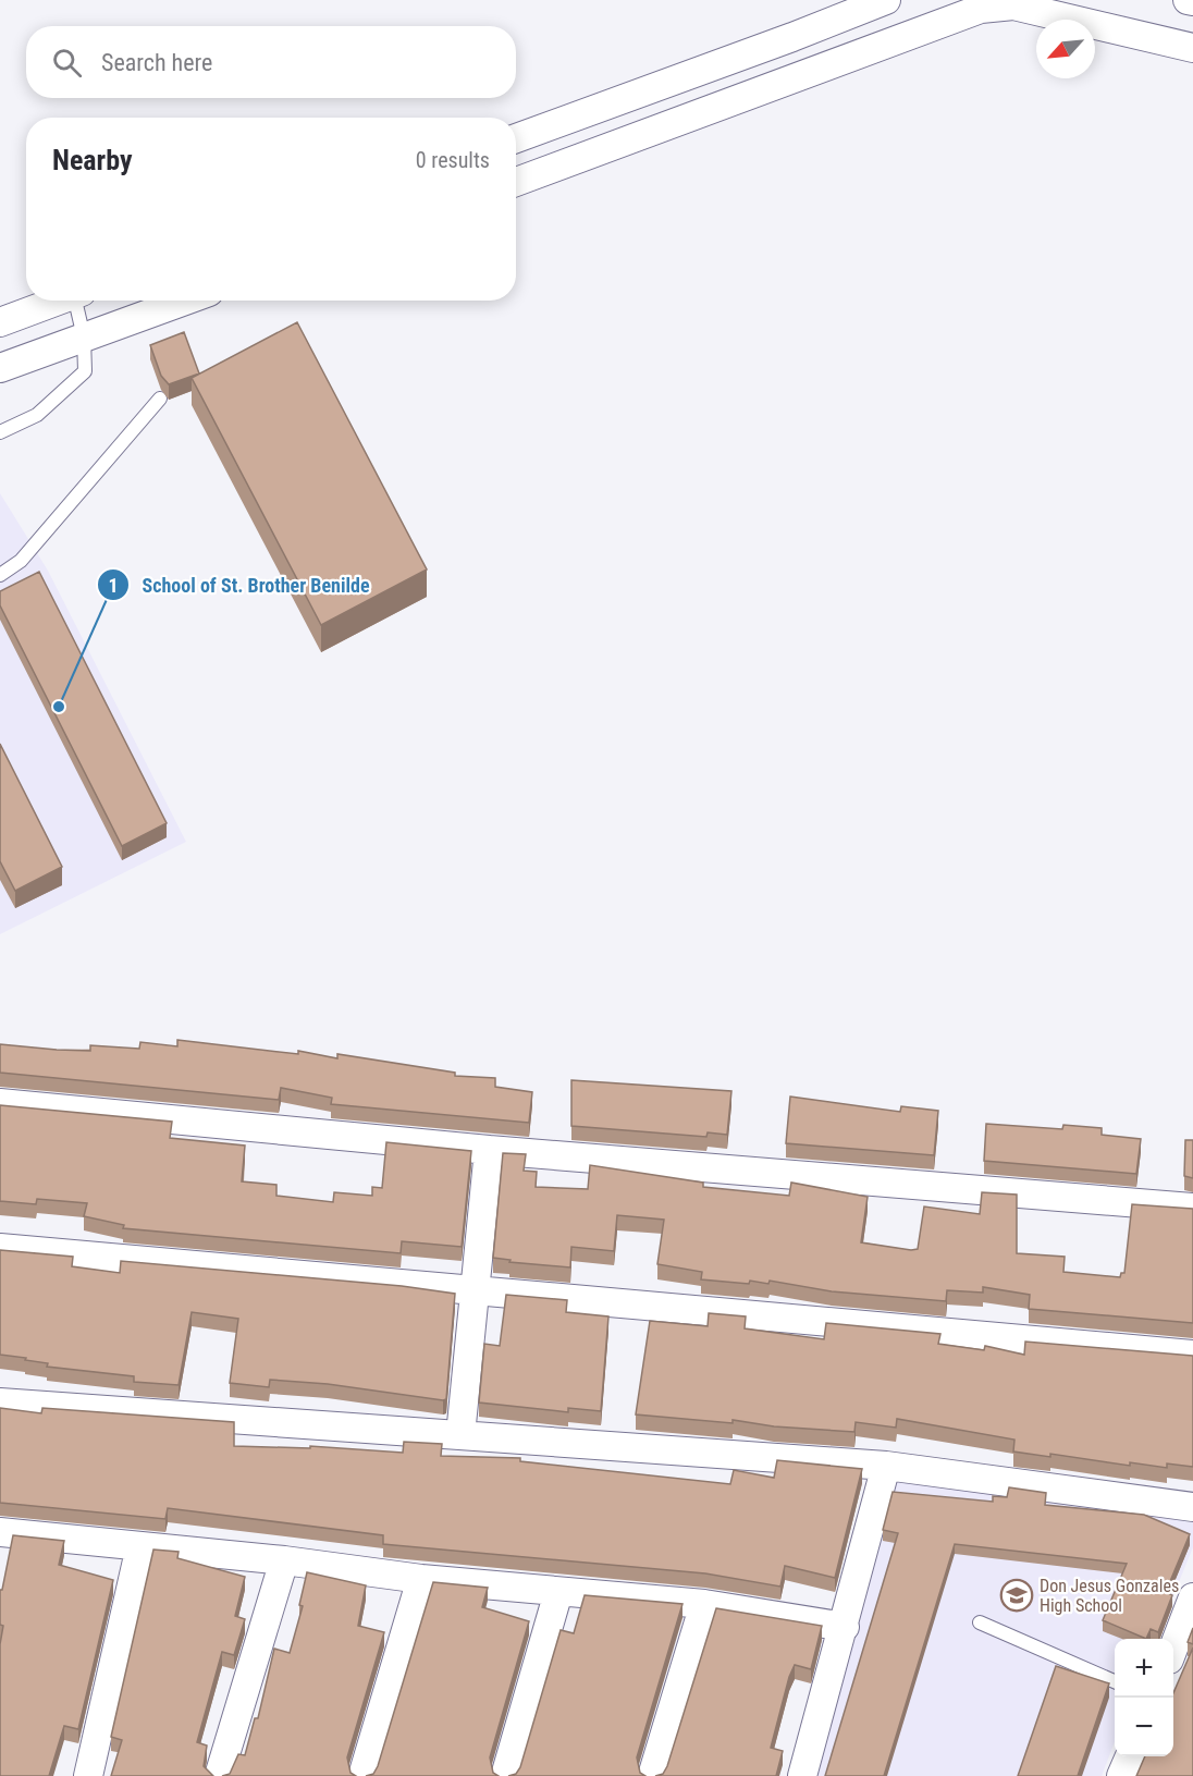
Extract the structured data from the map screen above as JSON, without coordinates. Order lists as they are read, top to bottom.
{
  "places": {
    "other": ["School of St. Brother Benilde"],
    "school or university": ["Don Jesus Gonzales High School"]
  },
  "north": "bottom left",
  "page": {
    "search": "Search here",
    "heading": ["Nearby", "0 results"],
    "map_buttons": ["+", "−"]
  }
}
